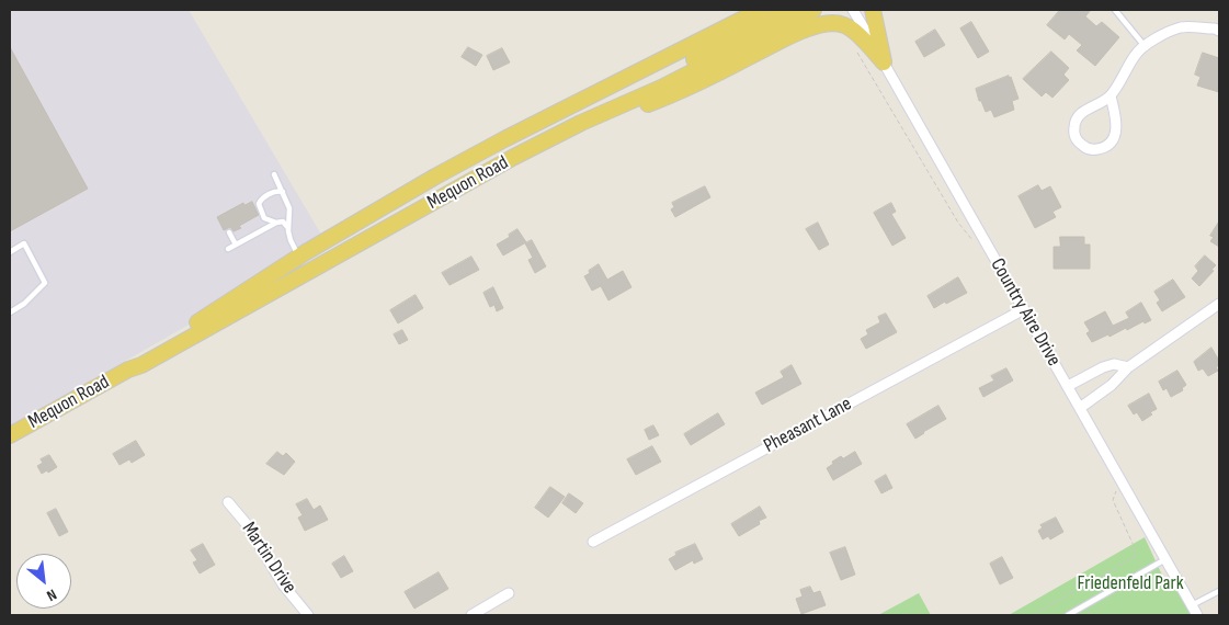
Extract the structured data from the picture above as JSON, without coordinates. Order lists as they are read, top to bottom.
{
  "streets": {
    "main road": ["Mequon Road"],
    "street": ["Country Aire Drive", "Pheasant Lane", "Martin Drive"]
  },
  "crossings": [
    ["Country Aire Drive", "Pheasant Lane"]
  ],
  "parks": ["Friedenfeld Park"],
  "north": "bottom right"
}
